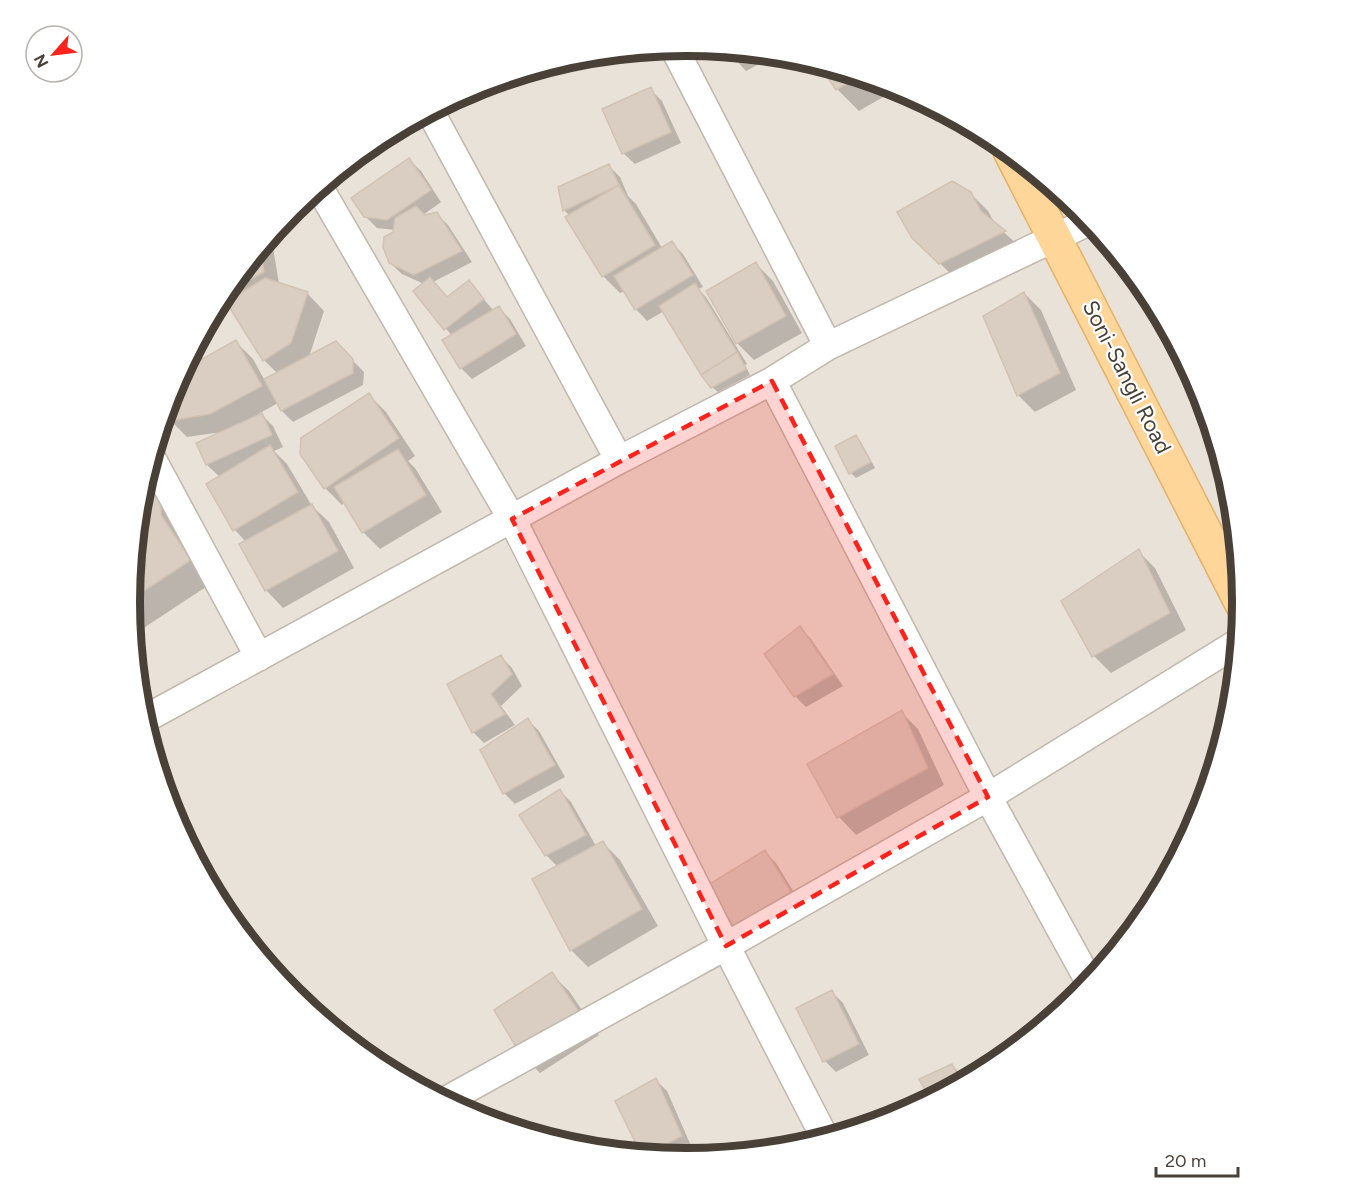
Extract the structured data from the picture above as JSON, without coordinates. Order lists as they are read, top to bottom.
{
  "streets": {
    "main road": ["Soni-Sangli Road"]
  },
  "scale_bar": "20 m",
  "north": "bottom left"
}
